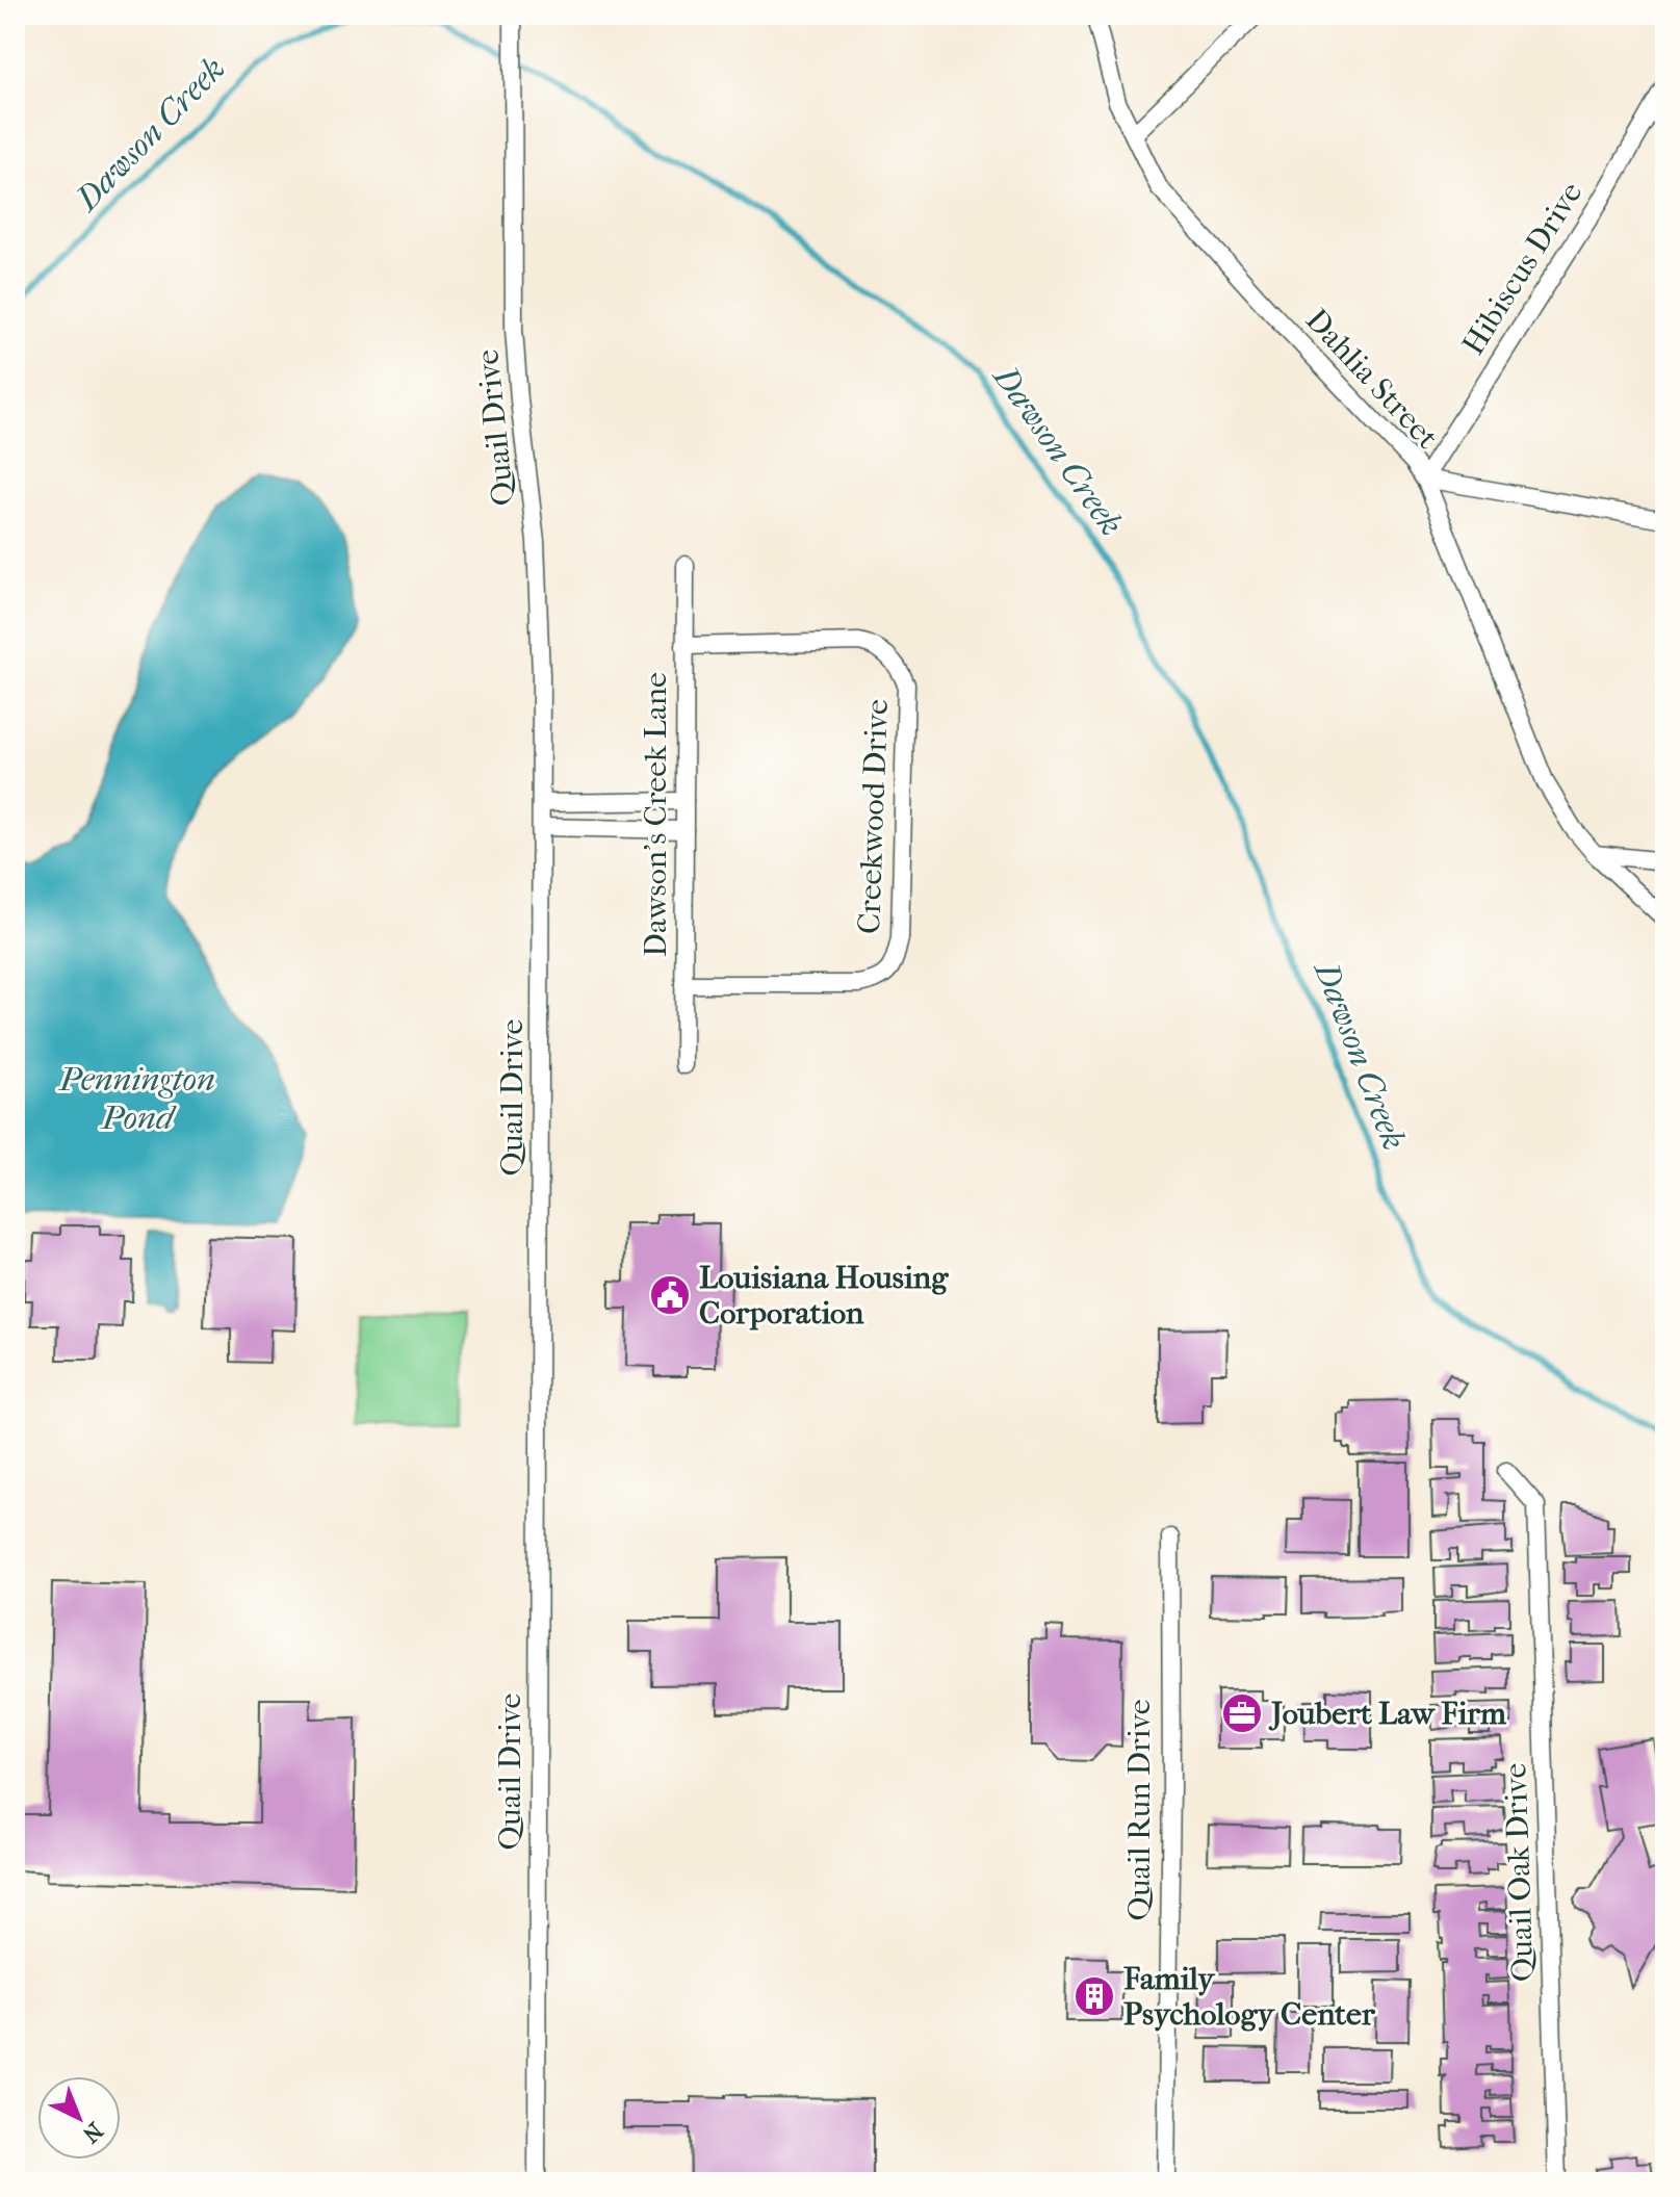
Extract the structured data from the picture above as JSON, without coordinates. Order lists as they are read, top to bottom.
{
  "streets": {
    "street": [
      "Hibiscus Drive",
      "Dahlia Street",
      "Quail Drive",
      "Dawson's Creek Lane",
      "Creekwood Drive",
      "Quail Run Drive",
      "Quail Oak Drive"
    ]
  },
  "crossings": [
    ["Hibiscus Drive", "Dahlia Street"],
    ["Dawson's Creek Lane", "Creekwood Drive"]
  ],
  "water": ["Dawson Creek", "Pennington Pond"],
  "places": {
    "public building": ["Louisiana Housing Corporation"],
    "office": ["Joubert Law Firm"],
    "building": ["Family Psychology Center"]
  },
  "north": "bottom right"
}
